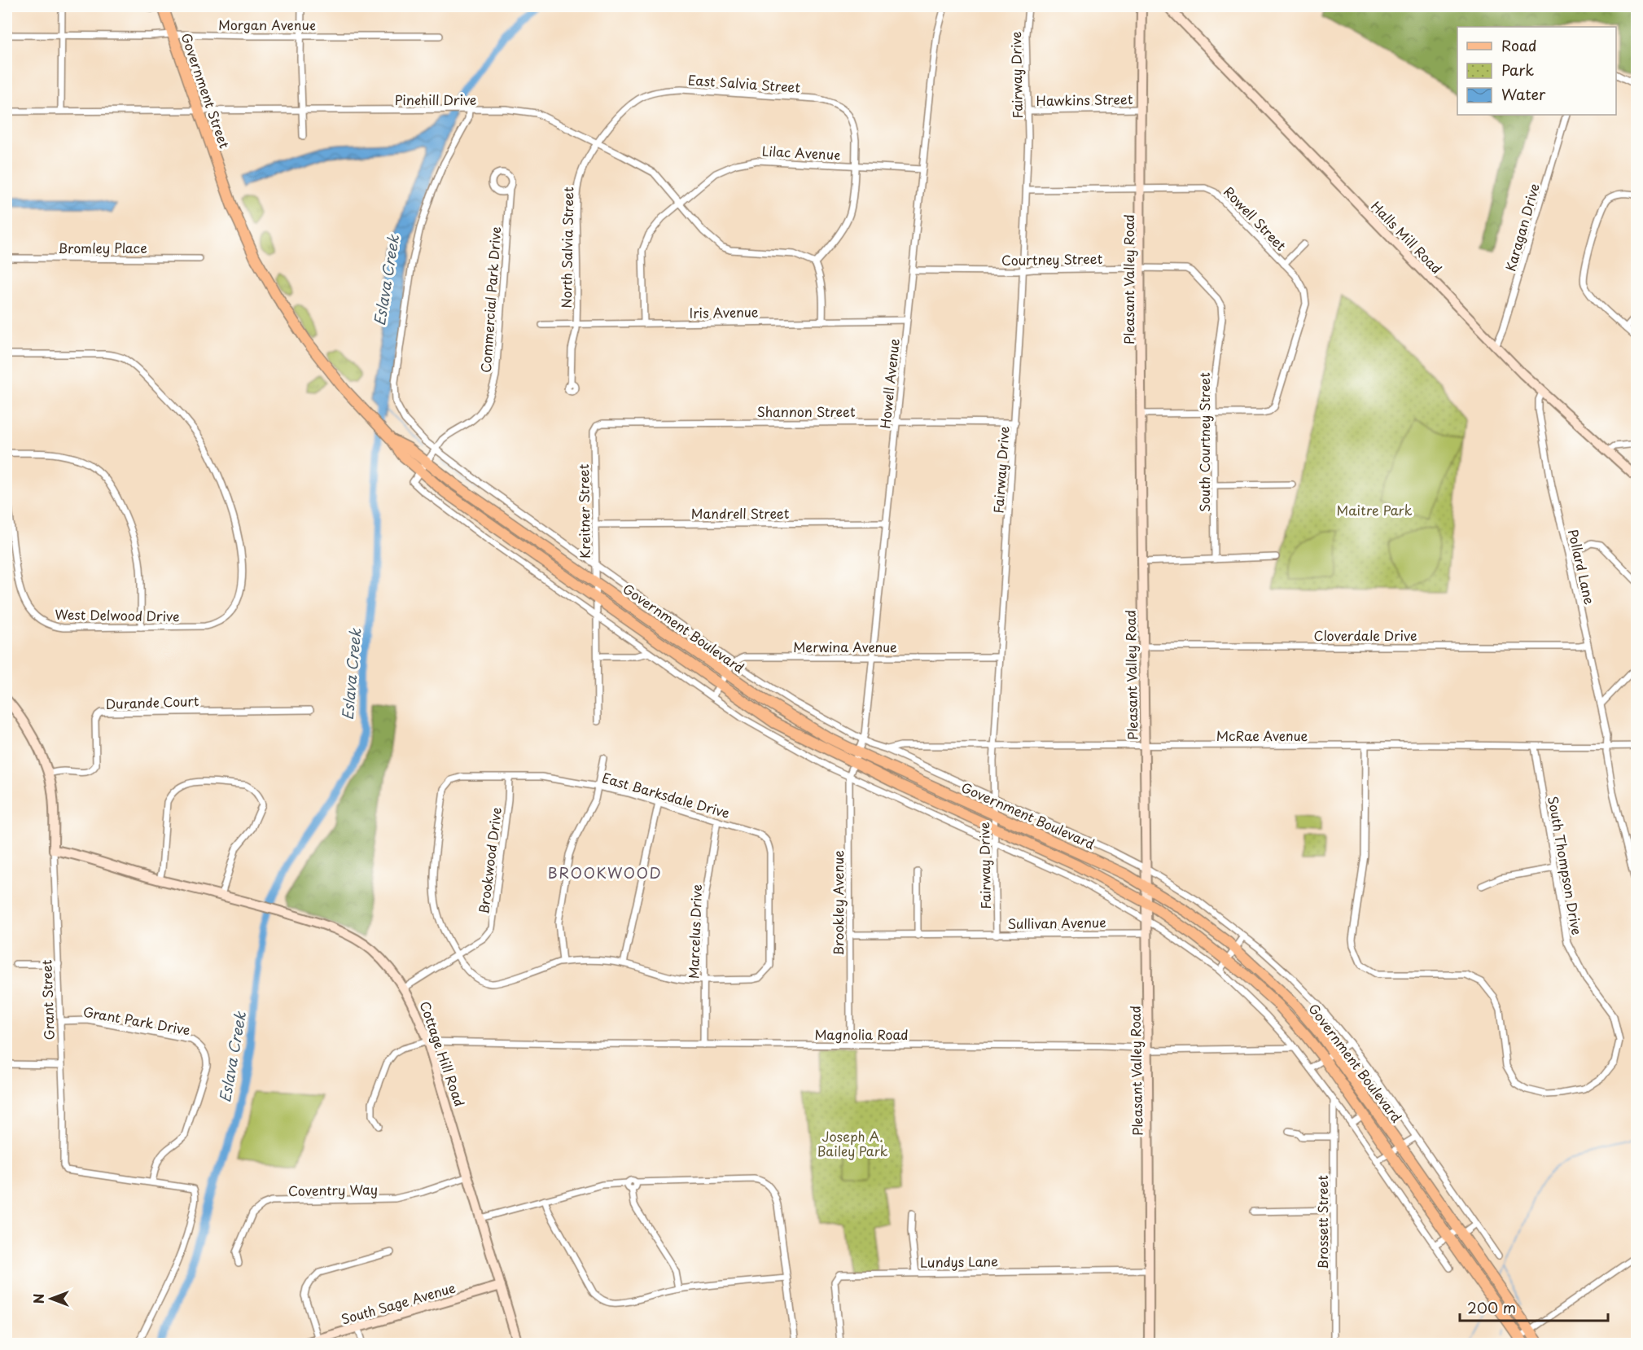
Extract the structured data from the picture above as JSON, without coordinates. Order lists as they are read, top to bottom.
{
  "streets": {
    "main road": ["Government Street", "Government Boulevard"],
    "street": [
      "Morgan Avenue",
      "Fairway Drive",
      "East Salvia Street",
      "Pinehill Drive",
      "Hawkins Street",
      "Lilac Avenue",
      "Rowell Street",
      "Karagan Drive",
      "Halls Mill Road",
      "Bromley Place",
      "North Salvia Street",
      "Courtney Street",
      "Pleasant Valley Road",
      "Commercial Park Drive",
      "Iris Avenue",
      "Howell Avenue",
      "Shannon Street",
      "South Courtney Street",
      "Kreitner Street",
      "Mandrell Street",
      "Pollard Lane",
      "West Delwood Drive",
      "Cloverdale Drive",
      "Merwina Avenue",
      "Durande Court",
      "McRae Avenue",
      "East Barksdale Drive",
      "Brookwood Drive",
      "South Thompson Drive",
      "Brookley Avenue",
      "Sullivan Avenue",
      "Marcelus Drive",
      "Grant Street",
      "Grant Park Drive",
      "Magnolia Road",
      "Cottage Hill Road",
      "Coventry Way",
      "Brossett Street",
      "Lundys Lane",
      "South Sage Avenue"
    ]
  },
  "crossings": [
    ["Morgan Avenue", "Government Street"],
    ["Fairway Drive", "Hawkins Street"],
    ["Fairway Drive", "Rowell Street"],
    ["Fairway Drive", "Courtney Street"],
    ["Fairway Drive", "Shannon Street"],
    ["Fairway Drive", "Government Boulevard"],
    ["Fairway Drive", "Merwina Avenue"],
    ["Fairway Drive", "McRae Avenue"],
    ["Fairway Drive", "Sullivan Avenue"],
    ["East Salvia Street", "Lilac Avenue"],
    ["East Salvia Street", "North Salvia Street"],
    ["Government Street", "Pinehill Drive"],
    ["Government Street", "Government Boulevard"],
    ["Pinehill Drive", "Lilac Avenue"],
    ["Pinehill Drive", "North Salvia Street"],
    ["Hawkins Street", "Pleasant Valley Road"],
    ["Lilac Avenue", "Iris Avenue"],
    ["Lilac Avenue", "Howell Avenue"],
    ["Rowell Street", "Pleasant Valley Road"],
    ["Rowell Street", "South Courtney Street"],
    ["Karagan Drive", "Halls Mill Road"],
    ["Halls Mill Road", "Pollard Lane"],
    ["North Salvia Street", "Iris Avenue"],
    ["Courtney Street", "Pleasant Valley Road"],
    ["Courtney Street", "Howell Avenue"],
    ["Courtney Street", "South Courtney Street"],
    ["Pleasant Valley Road", "South Courtney Street"],
    ["Pleasant Valley Road", "Government Boulevard"],
    ["Pleasant Valley Road", "Cloverdale Drive"],
    ["Pleasant Valley Road", "McRae Avenue"],
    ["Pleasant Valley Road", "Sullivan Avenue"],
    ["Pleasant Valley Road", "Magnolia Road"],
    ["Pleasant Valley Road", "Lundys Lane"],
    ["Commercial Park Drive", "Government Boulevard"],
    ["Iris Avenue", "Howell Avenue"],
    ["Howell Avenue", "Shannon Street"],
    ["Howell Avenue", "Mandrell Street"],
    ["Howell Avenue", "Government Boulevard"],
    ["Howell Avenue", "Merwina Avenue"],
    ["Howell Avenue", "Brookley Avenue"],
    ["Shannon Street", "Kreitner Street"],
    ["Kreitner Street", "Mandrell Street"],
    ["Kreitner Street", "Government Boulevard"],
    ["Pollard Lane", "Cloverdale Drive"],
    ["Pollard Lane", "McRae Avenue"],
    ["Government Boulevard", "Brookley Avenue"],
    ["Durande Court", "Grant Street"],
    ["McRae Avenue", "South Thompson Drive"],
    ["East Barksdale Drive", "Brookwood Drive"],
    ["East Barksdale Drive", "Marcelus Drive"],
    ["Brookwood Drive", "Cottage Hill Road"],
    ["Brookley Avenue", "Sullivan Avenue"],
    ["Brookley Avenue", "Magnolia Road"],
    ["Marcelus Drive", "Magnolia Road"],
    ["Grant Street", "Grant Park Drive"],
    ["Grant Street", "Cottage Hill Road"],
    ["Magnolia Road", "Cottage Hill Road"],
    ["Cottage Hill Road", "Coventry Way"],
    ["Cottage Hill Road", "South Sage Avenue"]
  ],
  "districts": ["BROOKWOOD"],
  "water": ["Eslava Creek"],
  "parks": ["Maitre Park", "Joseph A. Bailey Park"],
  "legend": ["Road", "Park", "Water"],
  "scale_bar": "200 m",
  "north": "left"
}
